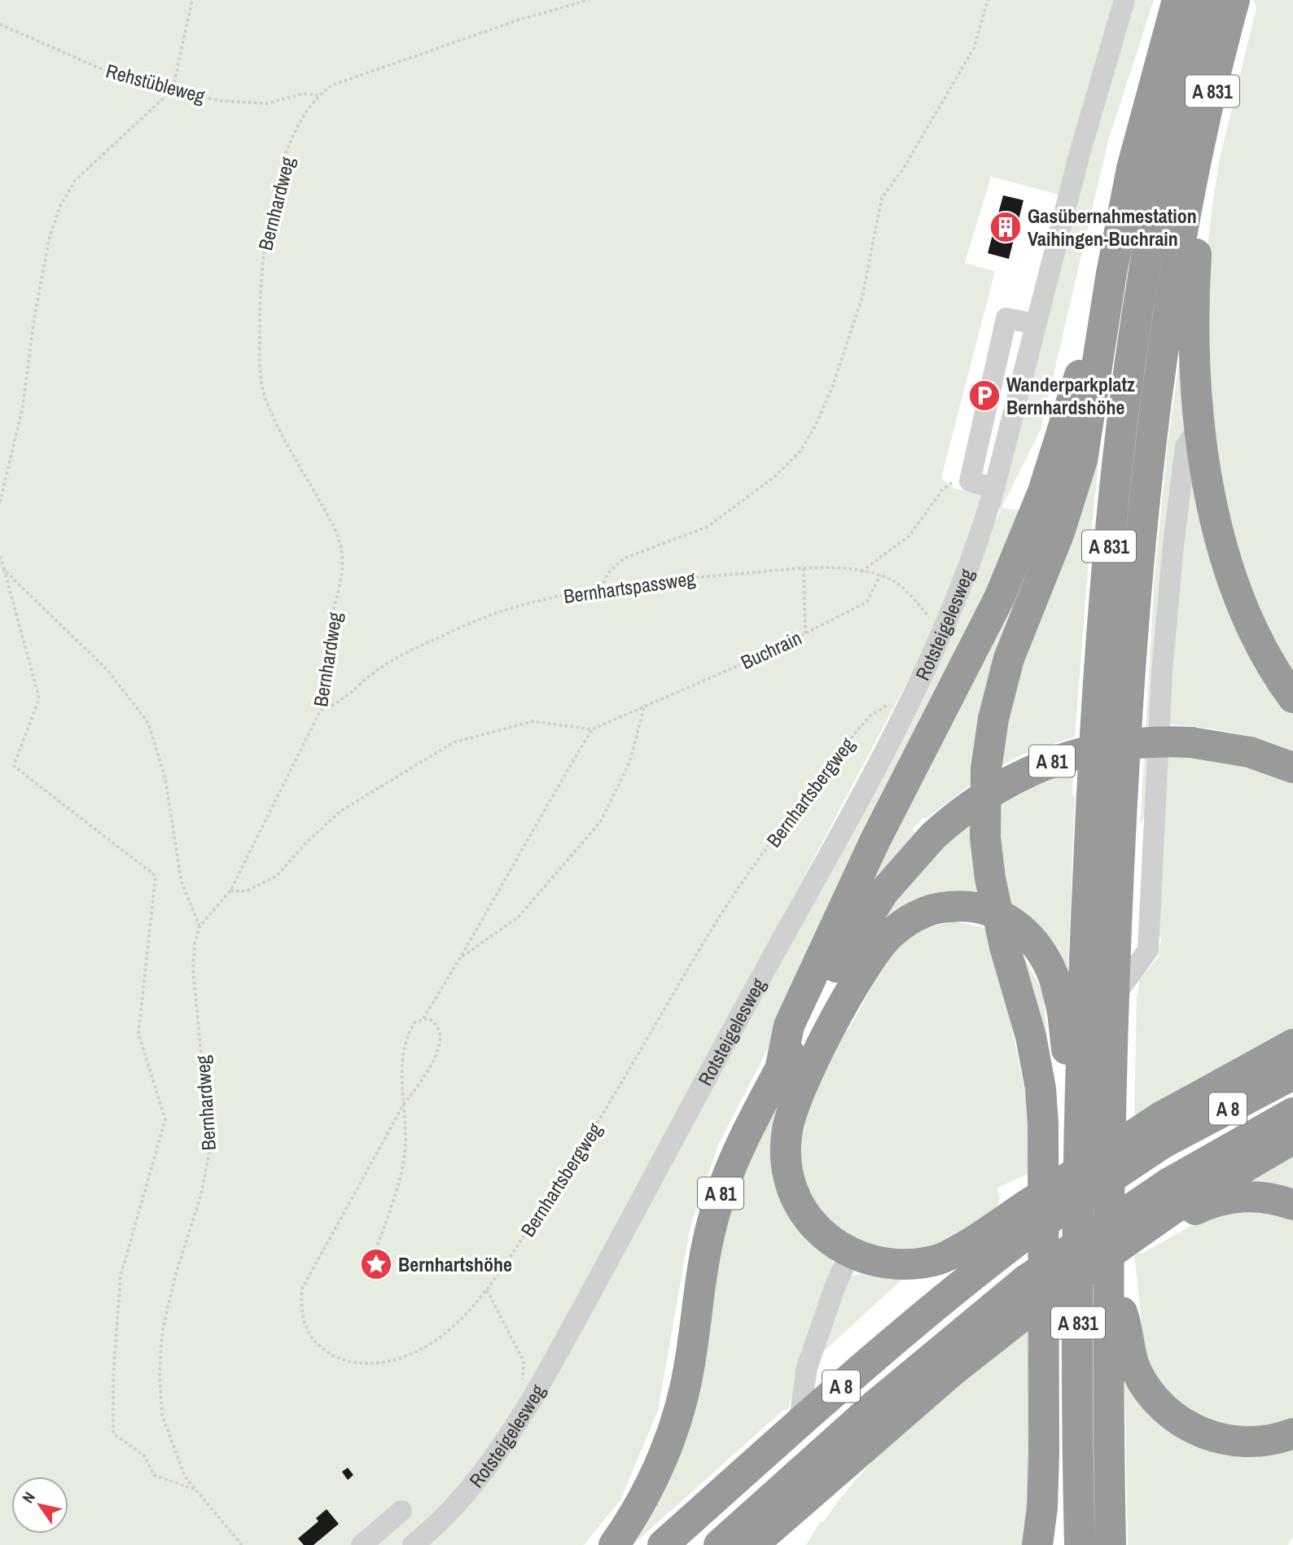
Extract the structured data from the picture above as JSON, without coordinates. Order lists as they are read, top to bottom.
{
  "streets": {
    "highway": ["A 831", "A 81", "A 8"],
    "lane": ["Rotsteigelesweg"],
    "path": [
      "Rehstübleweg",
      "Bernhardweg",
      "Bernhartspassweg",
      "Buchrain",
      "Bernhartsbergweg"
    ]
  },
  "crossings": [
    ["Rehstübleweg", "Bernhardweg"],
    ["Bernhardweg", "Bernhartspassweg"],
    ["Bernhartspassweg", "Rotsteigelesweg"],
    ["Bernhartspassweg", "Buchrain"],
    ["Rotsteigelesweg", "Bernhartsbergweg"]
  ],
  "places": {
    "building": ["Gasübernahmestation Vaihingen-Buchrain"],
    "parking": ["Wanderparkplatz Bernhardshöhe"],
    "place": ["Bernhartshöhe"]
  },
  "north": "top left"
}
